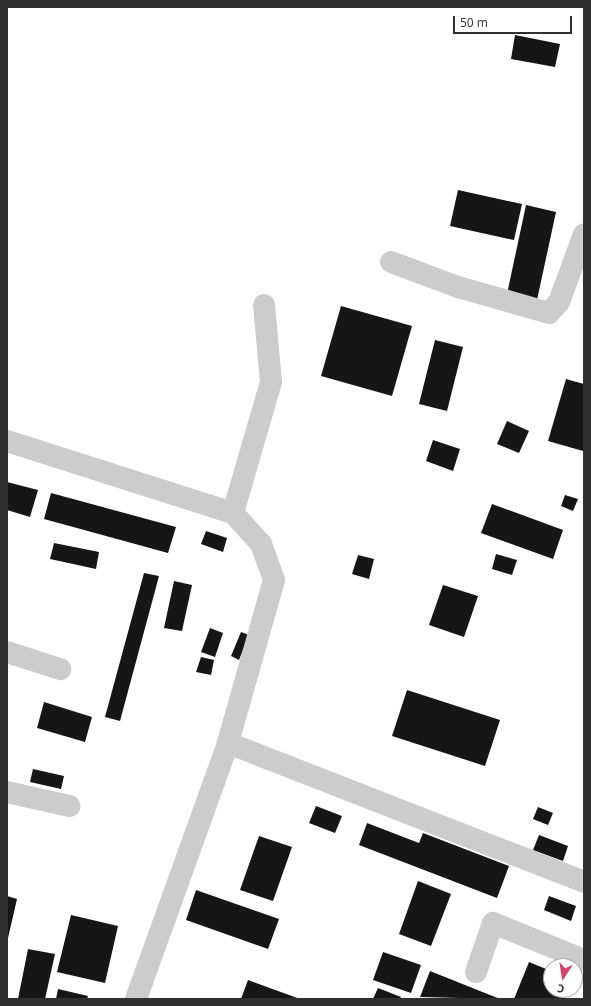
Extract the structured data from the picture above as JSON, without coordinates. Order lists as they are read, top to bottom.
{
  "scale_bar": "50 m",
  "north": "bottom"
}
